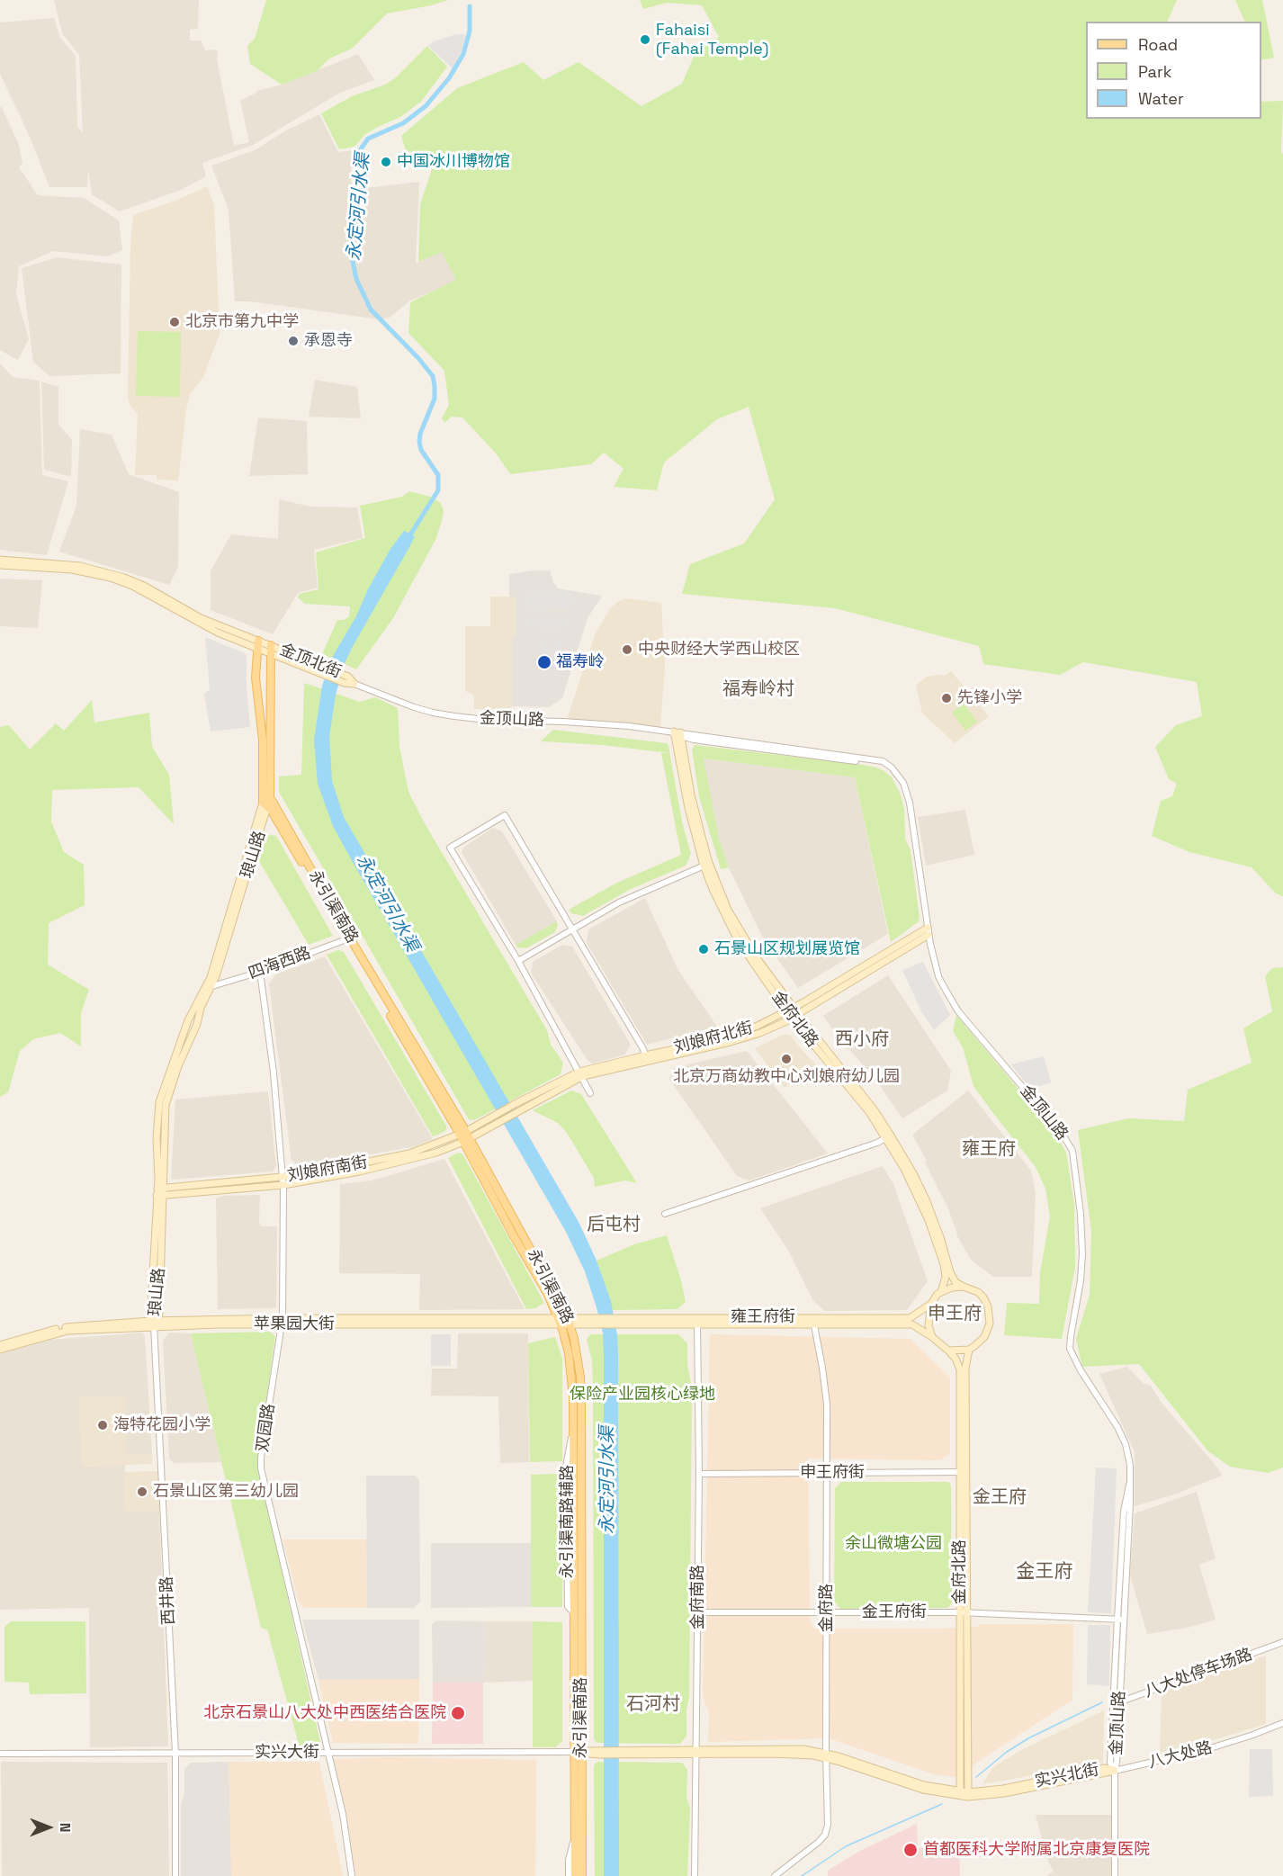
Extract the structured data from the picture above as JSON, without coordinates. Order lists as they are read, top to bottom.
{
  "streets": {
    "main road": [
      "金顶北街",
      "琅山路",
      "永引渠南路",
      "金府北路",
      "刘娘府北街",
      "刘娘府南街",
      "雍王府街",
      "苹果园大街",
      "实兴北街"
    ],
    "street": [
      "金顶山路",
      "四海西路",
      "双园路",
      "申王府街",
      "金府南路",
      "西井路",
      "金府路",
      "金王府街",
      "八大处停车场路",
      "实兴大街",
      "八大处路"
    ]
  },
  "crossings": [
    ["金顶北街", "金顶山路"],
    ["金顶山路", "金府北路"],
    ["金顶山路", "刘娘府北街"],
    ["金顶山路", "金王府街"],
    ["金顶山路", "八大处停车场路"],
    ["金顶山路", "八大处路"],
    ["金顶山路", "实兴北街"],
    ["琅山路", "永引渠南路"],
    ["琅山路", "四海西路"],
    ["琅山路", "刘娘府南街"],
    ["琅山路", "苹果园大街"],
    ["琅山路", "西井路"],
    ["永引渠南路", "四海西路"],
    ["永引渠南路", "刘娘府北街"],
    ["永引渠南路", "刘娘府南街"],
    ["永引渠南路", "苹果园大街"],
    ["永引渠南路", "实兴大街"],
    ["永引渠南路", "实兴北街"],
    ["四海西路", "双园路"],
    ["金府北路", "刘娘府北街"],
    ["金府北路", "雍王府街"],
    ["金府北路", "申王府街"],
    ["金府北路", "金王府街"],
    ["金府北路", "实兴北街"],
    ["刘娘府北街", "刘娘府南街"],
    ["刘娘府南街", "双园路"],
    ["雍王府街", "苹果园大街"],
    ["雍王府街", "金府南路"],
    ["雍王府街", "金府路"],
    ["苹果园大街", "双园路"],
    ["苹果园大街", "西井路"],
    ["双园路", "实兴大街"],
    ["申王府街", "金府南路"],
    ["申王府街", "金府路"],
    ["金府南路", "金王府街"],
    ["金府南路", "实兴北街"],
    ["西井路", "实兴大街"],
    ["金府路", "金王府街"],
    ["金府路", "实兴北街"],
    ["实兴大街", "实兴北街"],
    ["八大处路", "实兴北街"]
  ],
  "districts": [
    "福寿岭村",
    "西小府",
    "雍王府",
    "后屯村",
    "申王府",
    "金王府",
    "金王府",
    "石河村"
  ],
  "water": ["永定河引水渠"],
  "parks": ["保险产业园核心绿地", "余山微塘公园"],
  "places": [
    "Fahaisi (Fahai Temple)",
    "中国冰川博物馆",
    "北京市第九中学",
    "承恩寺",
    "中央财经大学西山校区",
    "福寿岭",
    "先锋小学",
    "石景山区规划展览馆",
    "北京万商幼教中心刘娘府幼儿园",
    "海特花园小学",
    "石景山区第三幼儿园",
    "北京石景山八大处中西医结合医院",
    "首都医科大学附属北京康复医院"
  ],
  "legend": ["Road", "Park", "Water"],
  "north": "right"
}
